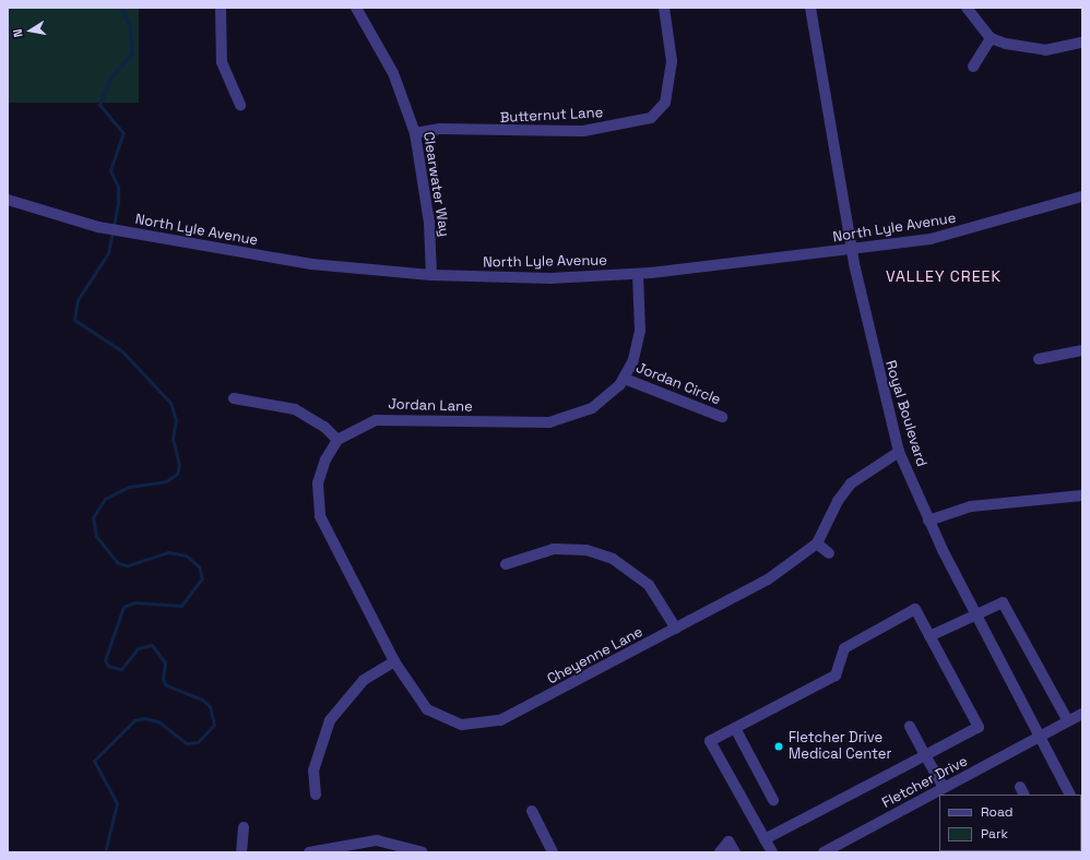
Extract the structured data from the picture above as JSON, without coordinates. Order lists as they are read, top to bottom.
{
  "streets": {
    "street": [
      "Butternut Lane",
      "Clearwater Way",
      "North Lyle Avenue",
      "Jordan Circle",
      "Jordan Lane",
      "Royal Boulevard",
      "Cheyenne Lane",
      "Fletcher Drive"
    ]
  },
  "crossings": [
    ["Butternut Lane", "Clearwater Way"],
    ["Clearwater Way", "North Lyle Avenue"],
    ["North Lyle Avenue", "Jordan Lane"],
    ["North Lyle Avenue", "Royal Boulevard"],
    ["Jordan Circle", "Jordan Lane"],
    ["Royal Boulevard", "Cheyenne Lane"],
    ["Royal Boulevard", "Fletcher Drive"]
  ],
  "districts": ["VALLEY CREEK"],
  "places": ["Fletcher Drive Medical Center"],
  "legend": ["Road", "Park"],
  "north": "left"
}
